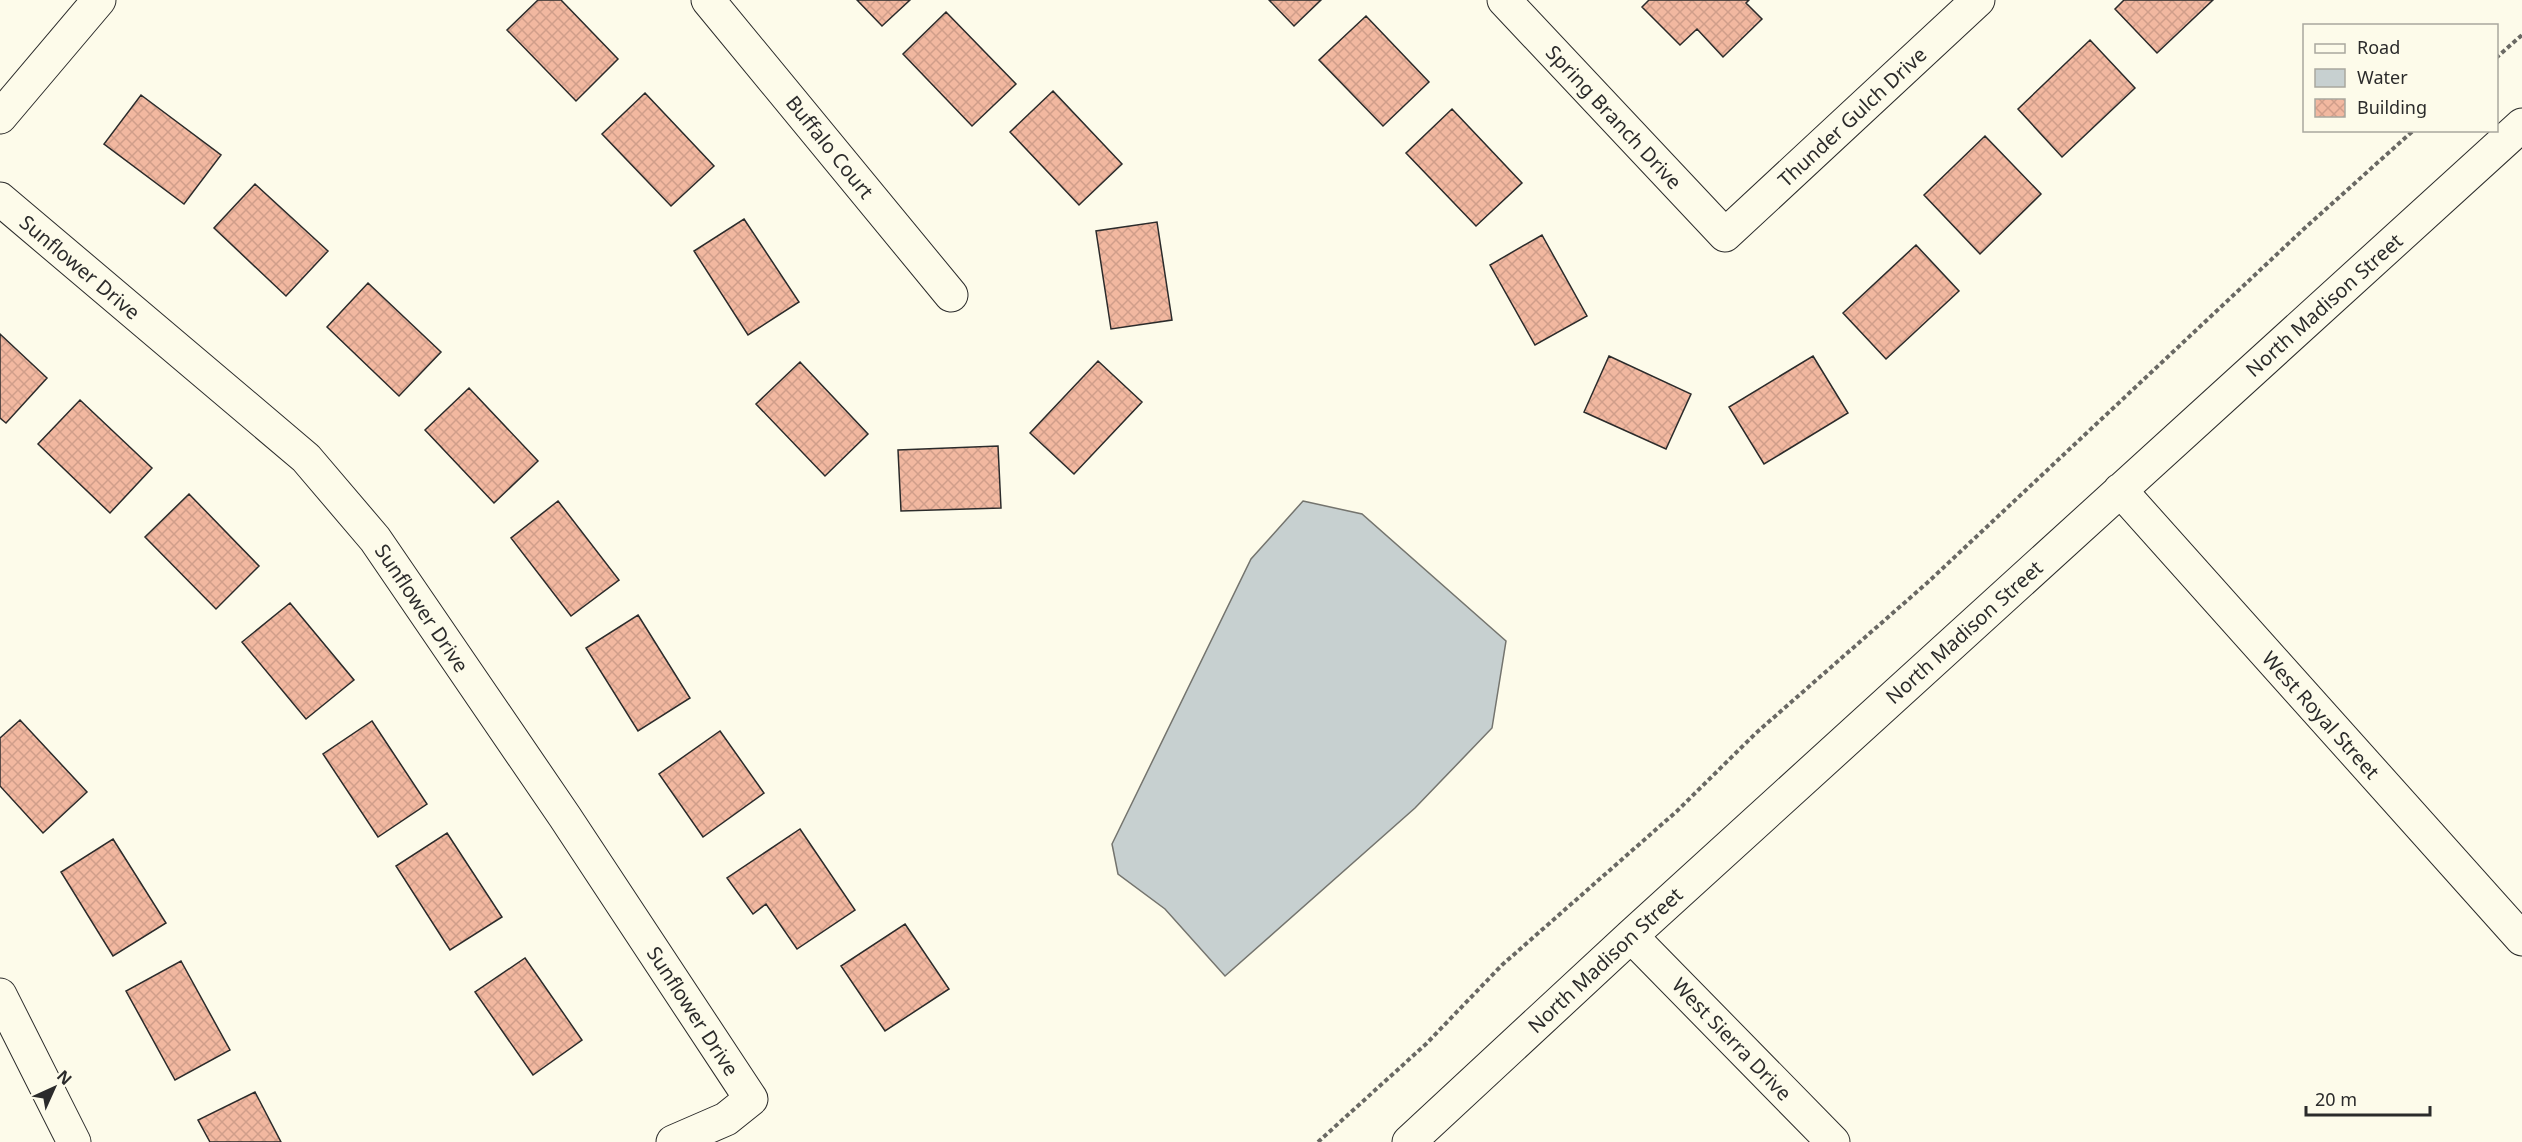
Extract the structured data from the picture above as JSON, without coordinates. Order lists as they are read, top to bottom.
{
  "streets": {
    "street": [
      "Spring Branch Drive",
      "Thunder Gulch Drive",
      "Buffalo Court",
      "Sunflower Drive",
      "North Madison Street",
      "West Royal Street",
      "West Sierra Drive"
    ]
  },
  "crossings": [
    ["Spring Branch Drive", "Thunder Gulch Drive"],
    ["North Madison Street", "West Royal Street"],
    ["North Madison Street", "West Sierra Drive"]
  ],
  "legend": ["Road", "Water", "Building"],
  "scale_bar": "20 m",
  "north": "top right"
}
